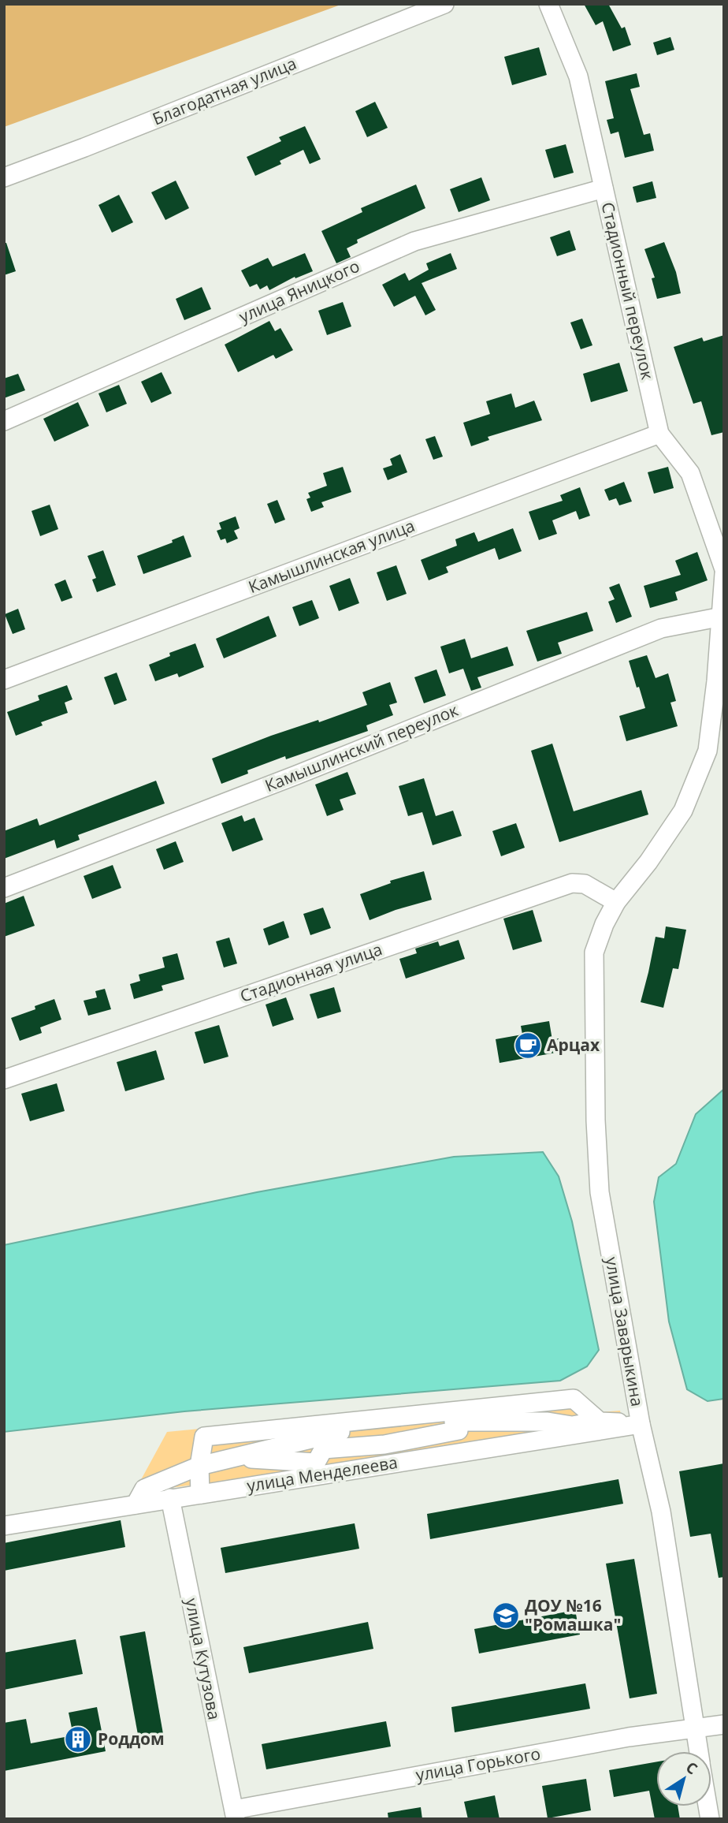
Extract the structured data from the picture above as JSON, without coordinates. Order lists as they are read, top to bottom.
{
  "streets": {
    "street": [
      "Благодатная улица",
      "Стадионный переулок",
      "улица Яницкого",
      "Камышлинская улица",
      "Камышлинский переулок",
      "Стадионная улица",
      "улица Заварыкина",
      "улица Менделеева",
      "улица Кутузова",
      "улица Горького"
    ]
  },
  "crossings": [
    ["Стадионный переулок", "улица Яницкого"],
    ["Стадионный переулок", "Камышлинская улица"],
    ["Стадионная улица", "улица Заварыкина"],
    ["улица Заварыкина", "улица Менделеева"],
    ["улица Заварыкина", "улица Горького"],
    ["улица Менделеева", "улица Кутузова"],
    ["улица Кутузова", "улица Горького"]
  ],
  "places": {
    "cafe": ["Арцах"],
    "school or university": ["ДОУ №16 \"Ромашка\""],
    "building": ["Роддом"]
  },
  "north": "top right"
}
